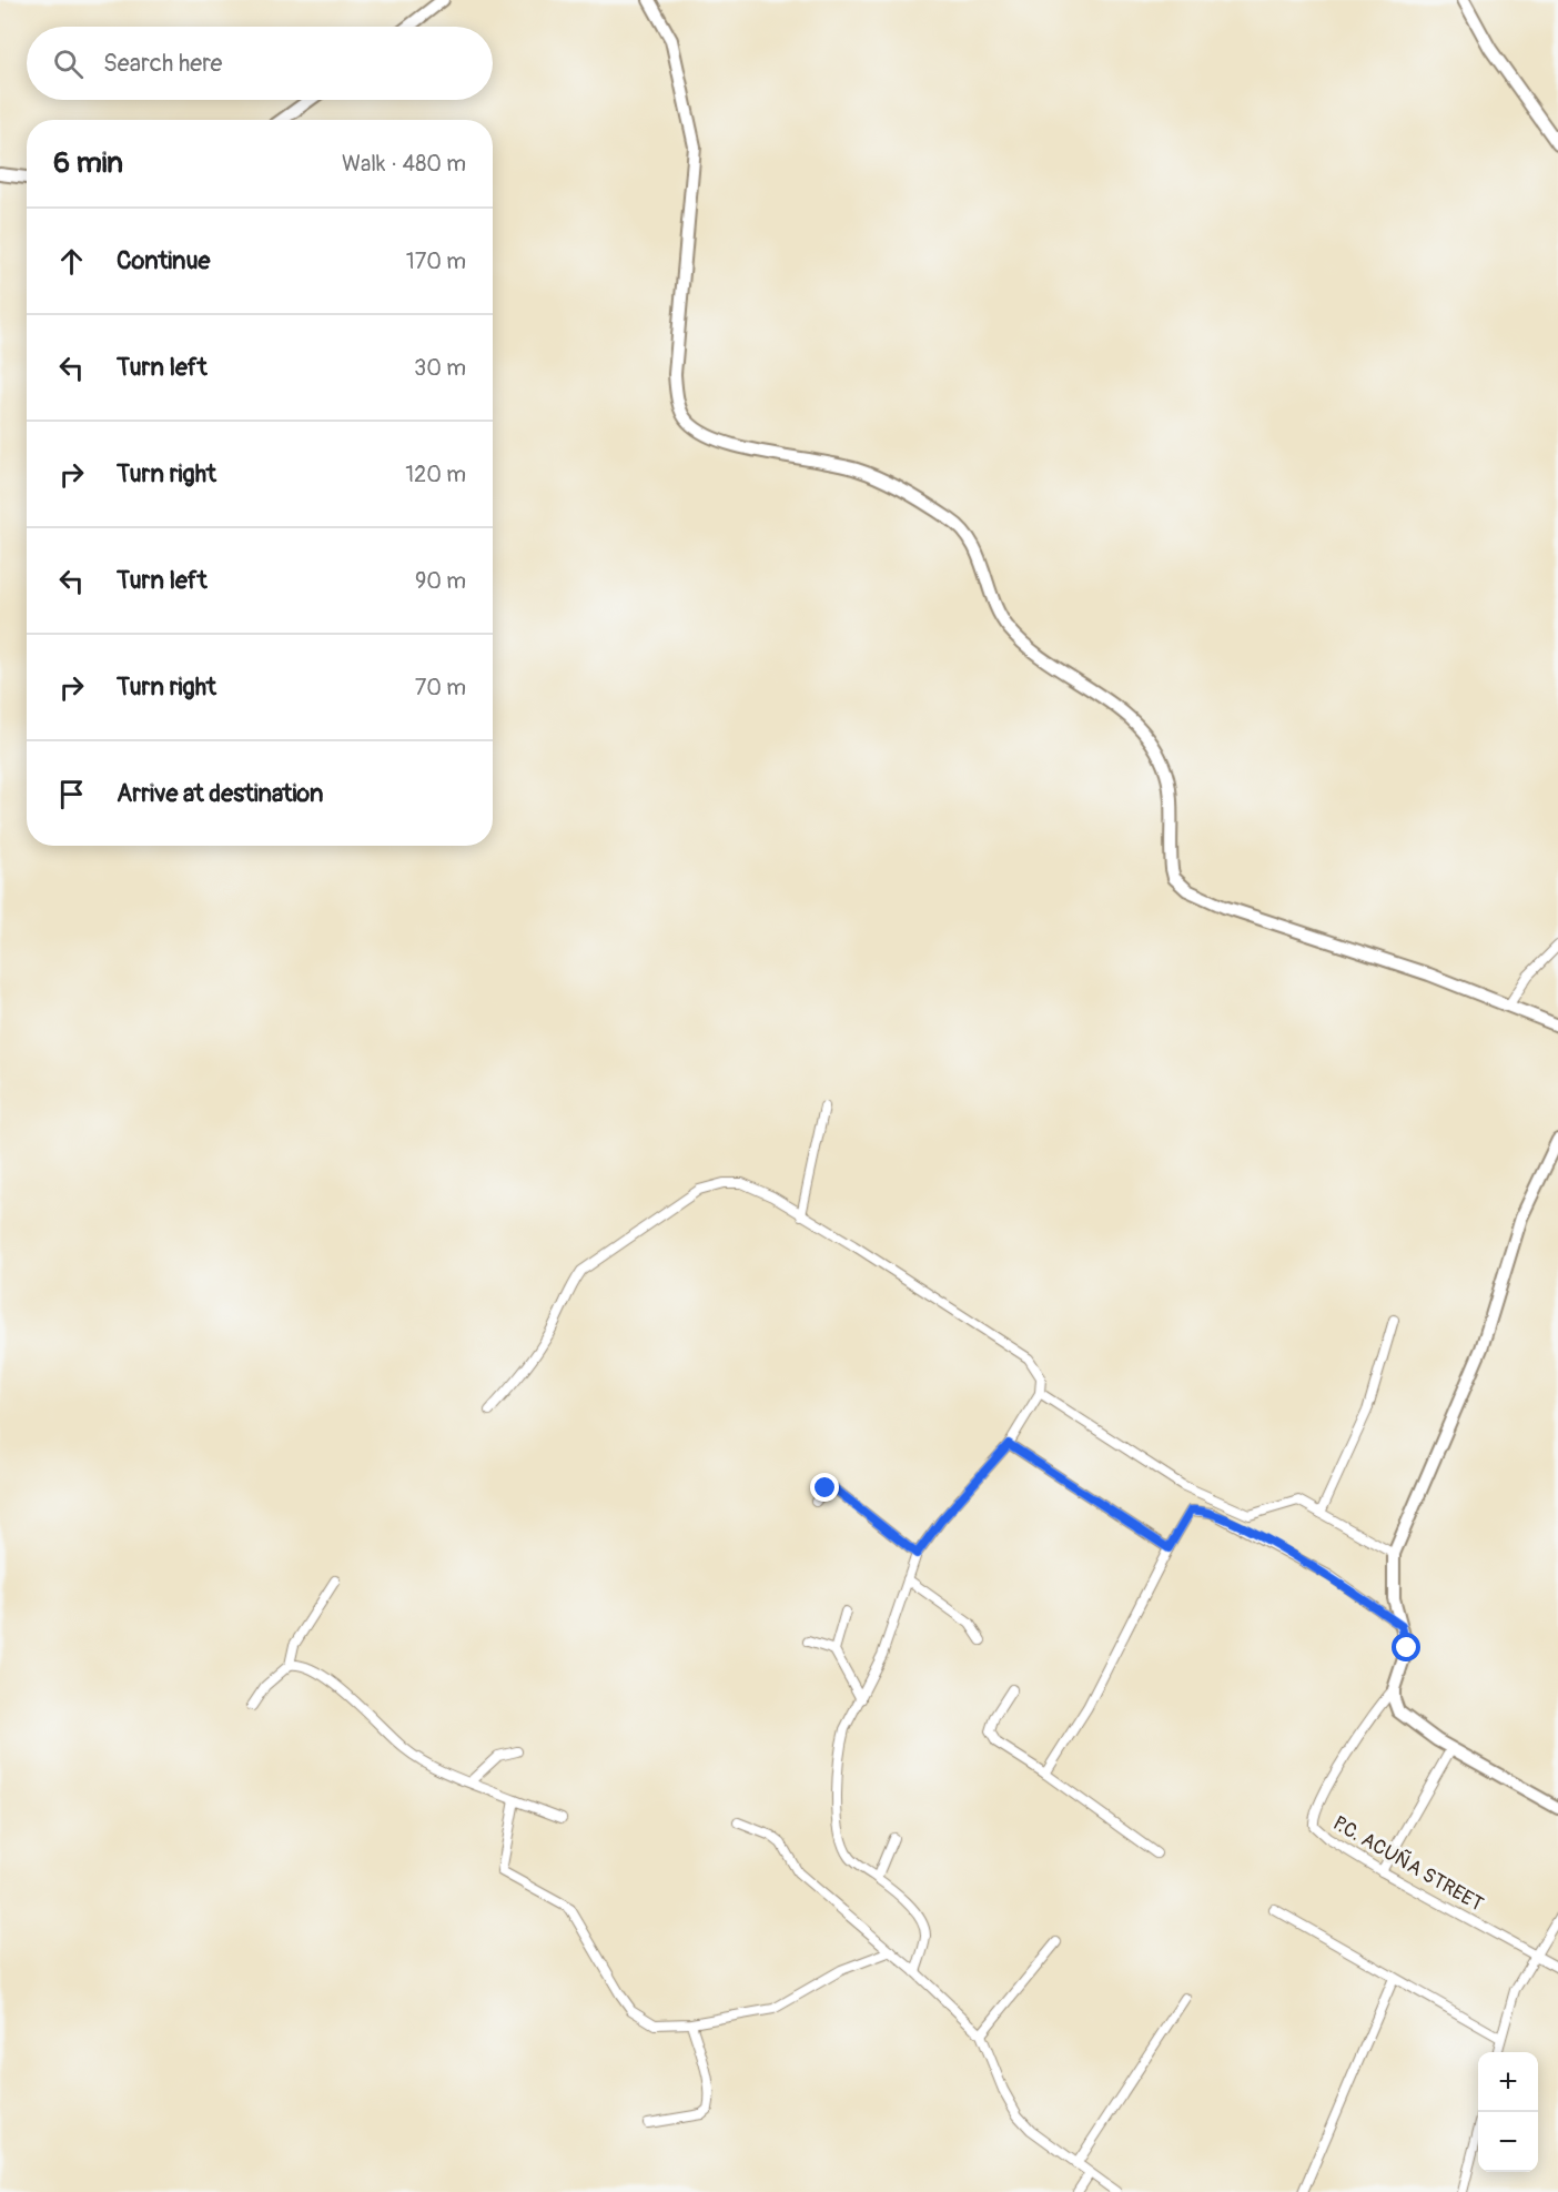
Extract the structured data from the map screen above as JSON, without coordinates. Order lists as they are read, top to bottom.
{
  "streets": {
    "street": ["P.C. ACUÑA STREET"]
  },
  "page": {
    "search": "Search here",
    "heading": ["6 min", "Walk · 480 m"],
    "list": [
      ["Continue", "170 m"],
      ["Turn left", "30 m"],
      ["Turn right", "120 m"],
      ["Turn left", "90 m"],
      ["Turn right", "70 m"],
      "Arrive at destination"
    ],
    "map_buttons": ["+", "−"]
  }
}
